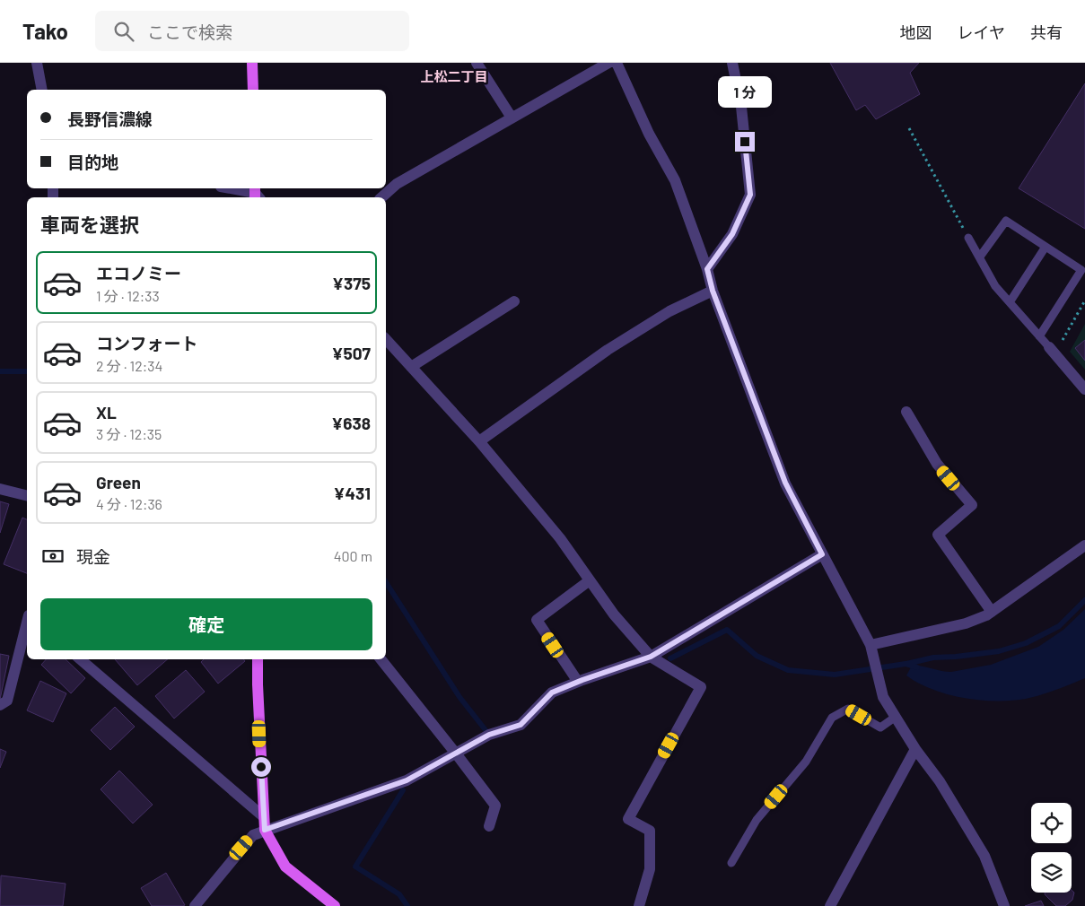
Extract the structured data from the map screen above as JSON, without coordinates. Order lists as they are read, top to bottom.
{
  "districts": ["上松二丁目"],
  "page": {
    "header": "Tako",
    "search": "ここで検索",
    "nav": ["地図", "レイヤ", "共有"],
    "bubble": "1 分",
    "banner": ["長野信濃線", "目的地"],
    "heading": "車両を選択",
    "list": [
      {
        "name": "エコノミー",
        "note": "1 分 · 12:33",
        "value": "¥375"
      },
      {
        "name": "コンフォート",
        "note": "2 分 · 12:34",
        "value": "¥507"
      },
      {
        "name": "XL",
        "note": "3 分 · 12:35",
        "value": "¥638"
      },
      {
        "name": "Green",
        "note": "4 分 · 12:36",
        "value": "¥431"
      }
    ],
    "pay": ["現金", "400 m"],
    "buttons": "確定"
  }
}
